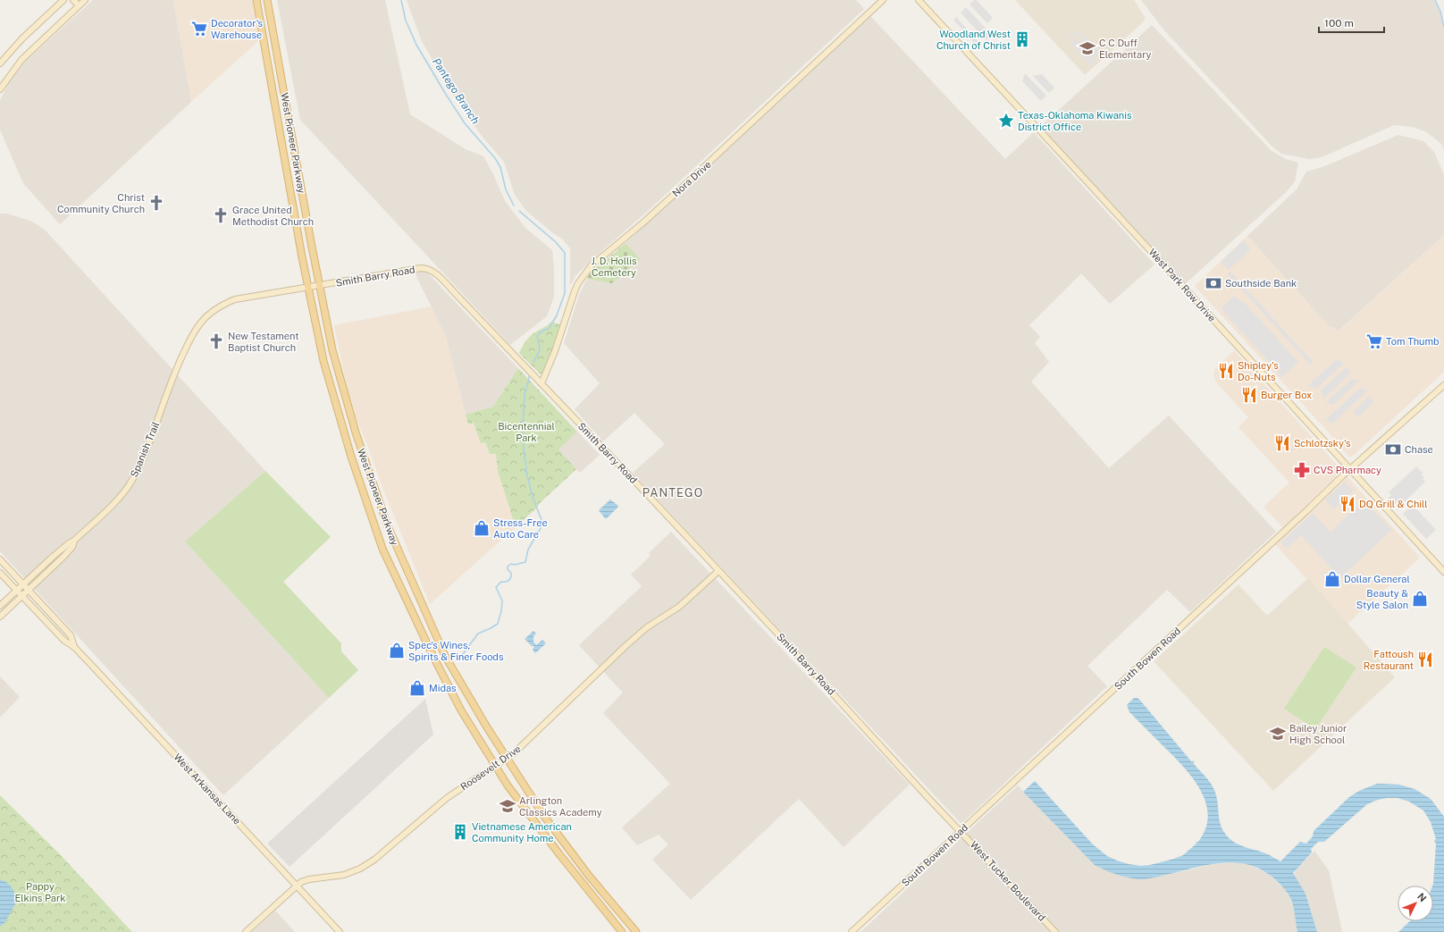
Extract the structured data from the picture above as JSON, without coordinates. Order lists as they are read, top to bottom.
{
  "streets": {
    "main road": ["West Pioneer Parkway"],
    "street": [
      "Nora Drive",
      "Smith Barry Road",
      "West Park Row Drive",
      "Spanish Trail",
      "South Bowen Road",
      "Roosevelt Drive",
      "West Arkansas Lane",
      "West Tucker Boulevard"
    ]
  },
  "crossings": [
    ["West Pioneer Parkway", "Smith Barry Road"],
    ["West Pioneer Parkway", "Roosevelt Drive"],
    ["Nora Drive", "Smith Barry Road"],
    ["Smith Barry Road", "Spanish Trail"],
    ["Smith Barry Road", "South Bowen Road"],
    ["Smith Barry Road", "Roosevelt Drive"],
    ["Smith Barry Road", "West Tucker Boulevard"],
    ["West Park Row Drive", "South Bowen Road"],
    ["Spanish Trail", "West Arkansas Lane"],
    ["South Bowen Road", "West Tucker Boulevard"],
    ["Roosevelt Drive", "West Arkansas Lane"]
  ],
  "districts": ["PANTEGO"],
  "water": ["Pantego Branch"],
  "parks": ["J. D. Hollis Cemetery", "Bicentennial Park", "Pappy Elkins Park"],
  "places": {
    "supermarket": ["Decorator's Warehouse", "Tom Thumb"],
    "building": ["Woodland West Church of Christ", "Vietnamese American Community Home"],
    "school or university": ["C C Duff Elementary", "Bailey Junior High School", "Arlington Classics Academy"],
    "place": ["Texas-Oklahoma Kiwanis District Office"],
    "church": ["Christ Community Church", "Grace United Methodist Church", "New Testament Baptist Church"],
    "bank": ["Southside Bank", "Chase"],
    "restaurant": [
      "Shipley's Do-Nuts",
      "Burger Box",
      "Schlotzsky's",
      "DQ Grill & Chill",
      "Fattoush Restaurant"
    ],
    "pharmacy": ["CVS Pharmacy"],
    "shop": [
      "Stress-Free Auto Care",
      "Dollar General",
      "Beauty & Style Salon",
      "Spec's Wines, Spirits & Finer Foods",
      "Midas"
    ]
  },
  "scale_bar": "100 m",
  "north": "top right"
}
